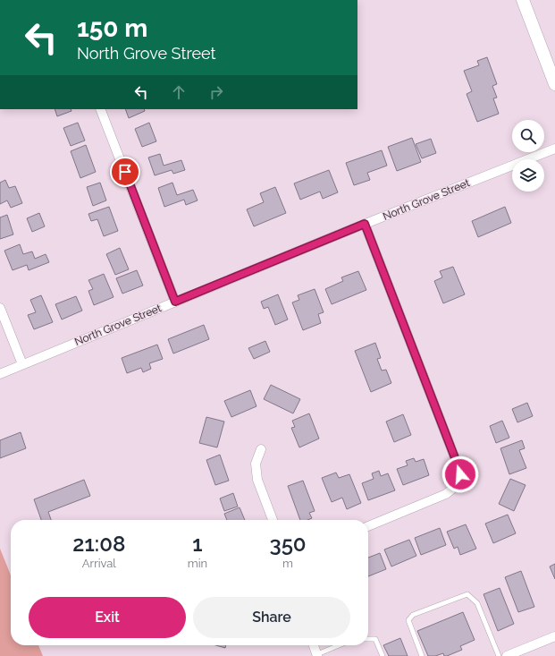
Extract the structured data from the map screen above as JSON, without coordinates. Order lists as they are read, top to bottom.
{
  "streets": {
    "street": ["North Grove Street"]
  },
  "page": {
    "turn": ["150 m", "North Grove Street"],
    "eta": [
      "21:08",
      "Arrival",
      "1",
      "min",
      "350",
      "m"
    ],
    "buttons": ["Exit", "Share"]
  }
}
